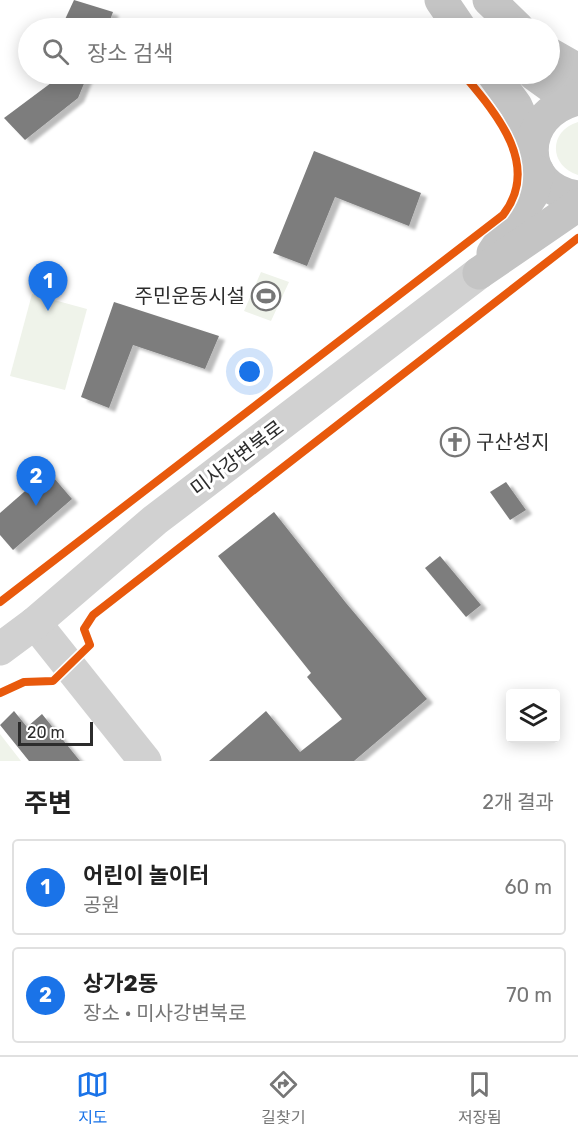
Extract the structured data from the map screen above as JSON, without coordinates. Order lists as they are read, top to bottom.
{
  "streets": {
    "street": ["미사강변북로"]
  },
  "places": {
    "sports": ["주민운동시설"],
    "church": ["구산성지"]
  },
  "scale_bar": "20 m",
  "page": {
    "search": "장소 검색",
    "pins": ["1", "2"],
    "scale": "20 m",
    "heading": ["주변", "2개 결과"],
    "list": [
      {
        "mark": "1",
        "name": "어린이 놀이터",
        "note": "공원",
        "value": "60 m"
      },
      {
        "mark": "2",
        "name": "상가2동",
        "note": "장소 · 미사강변북로",
        "value": "70 m"
      }
    ],
    "nav": ["지도", "길찾기", "저장됨"]
  }
}
